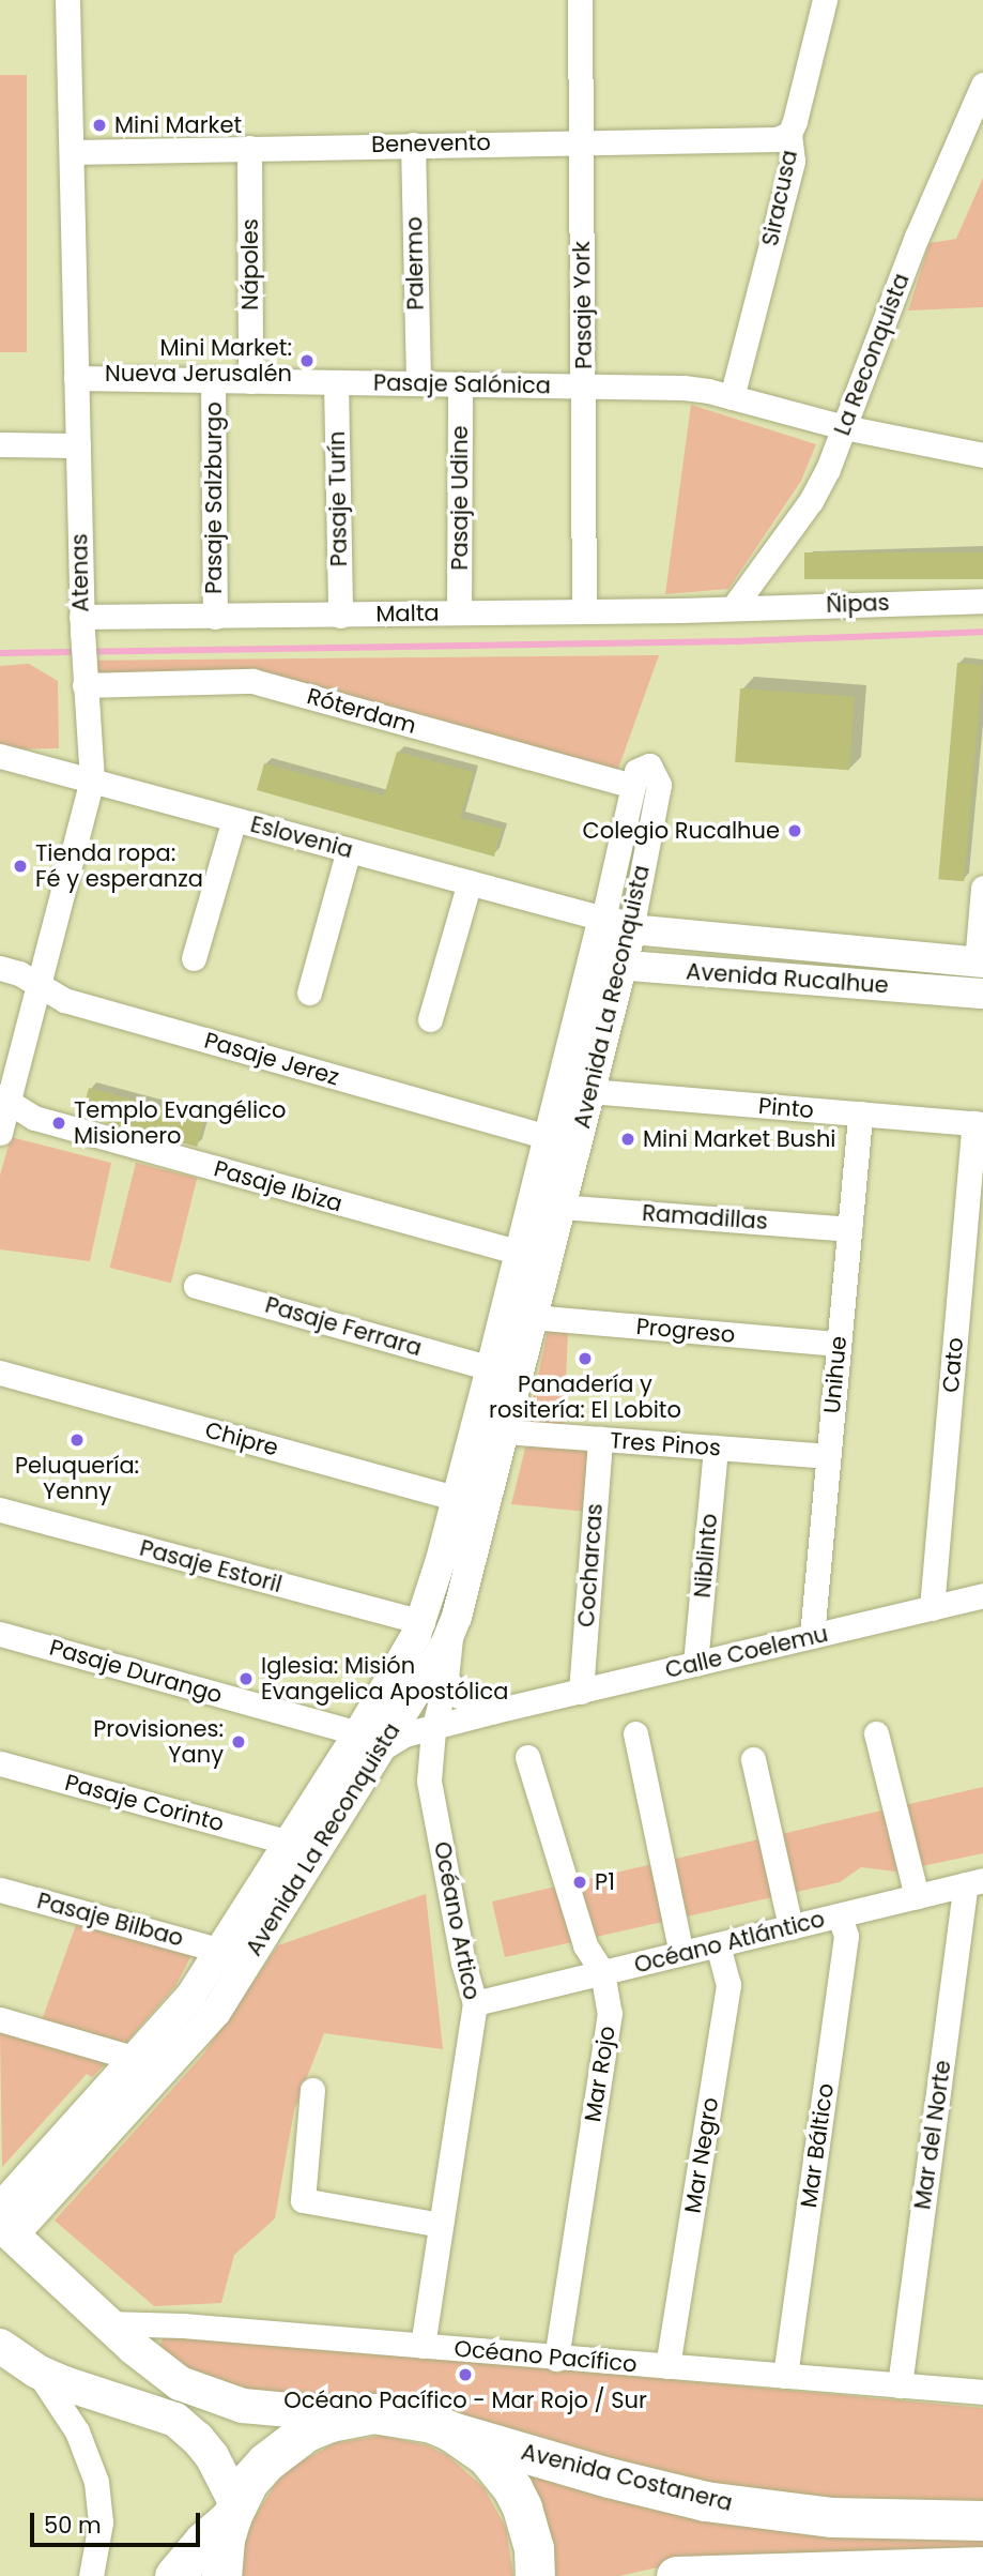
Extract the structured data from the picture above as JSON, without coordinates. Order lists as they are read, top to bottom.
{
  "streets": {
    "main road": ["Avenida Costanera"],
    "street": [
      "Benevento",
      "Siracusa",
      "Palermo",
      "Nápoles",
      "Pasaje York",
      "La Reconquista",
      "Pasaje Salónica",
      "Pasaje Salzburgo",
      "Pasaje Udine",
      "Pasaje Turín",
      "Atenas",
      "Ñipas",
      "Malta",
      "Róterdam",
      "Eslovenia",
      "Avenida Rucalhue",
      "Avenida La Reconquista",
      "Pasaje Jerez",
      "Pinto",
      "Pasaje Ibiza",
      "Ramadillas",
      "Pasaje Ferrara",
      "Progreso",
      "Cato",
      "Unihue",
      "Chipre",
      "Tres Pinos",
      "Niblinto",
      "Cocharcas",
      "Pasaje Estoril",
      "Calle Coelemu",
      "Pasaje Durango",
      "Pasaje Corinto",
      "Pasaje Bilbao",
      "Océano Artico",
      "Océano Atlántico",
      "Mar Rojo",
      "Mar del Norte",
      "Mar Báltico",
      "Mar Negro",
      "Océano Pacífico"
    ]
  },
  "crossings": [
    ["Benevento", "Siracusa"],
    ["Benevento", "Palermo"],
    ["Benevento", "Nápoles"],
    ["Benevento", "Pasaje York"],
    ["Benevento", "Atenas"],
    ["Siracusa", "Pasaje Salónica"],
    ["Palermo", "Pasaje Salónica"],
    ["Nápoles", "Pasaje Salónica"],
    ["Pasaje York", "Pasaje Salónica"],
    ["Pasaje York", "Malta"],
    ["La Reconquista", "Pasaje Salónica"],
    ["La Reconquista", "Ñipas"],
    ["La Reconquista", "Malta"],
    ["Pasaje Salónica", "Pasaje Salzburgo"],
    ["Pasaje Salónica", "Pasaje Udine"],
    ["Pasaje Salónica", "Pasaje Turín"],
    ["Pasaje Salónica", "Atenas"],
    ["Pasaje Salzburgo", "Malta"],
    ["Pasaje Udine", "Malta"],
    ["Pasaje Turín", "Malta"],
    ["Atenas", "Malta"],
    ["Atenas", "Róterdam"],
    ["Atenas", "Eslovenia"],
    ["Atenas", "Pasaje Jerez"],
    ["Atenas", "Pasaje Ibiza"],
    ["Ñipas", "Malta"],
    ["Róterdam", "Avenida La Reconquista"],
    ["Eslovenia", "Avenida Rucalhue"],
    ["Eslovenia", "Avenida La Reconquista"],
    ["Avenida Rucalhue", "Avenida La Reconquista"],
    ["Avenida La Reconquista", "Pasaje Jerez"],
    ["Avenida La Reconquista", "Pinto"],
    ["Avenida La Reconquista", "Pasaje Ibiza"],
    ["Avenida La Reconquista", "Ramadillas"],
    ["Avenida La Reconquista", "Pasaje Ferrara"],
    ["Avenida La Reconquista", "Progreso"],
    ["Avenida La Reconquista", "Chipre"],
    ["Avenida La Reconquista", "Tres Pinos"],
    ["Avenida La Reconquista", "Pasaje Estoril"],
    ["Avenida La Reconquista", "Calle Coelemu"],
    ["Avenida La Reconquista", "Pasaje Durango"],
    ["Avenida La Reconquista", "Pasaje Corinto"],
    ["Avenida La Reconquista", "Pasaje Bilbao"],
    ["Avenida La Reconquista", "Océano Artico"],
    ["Pinto", "Cato"],
    ["Pinto", "Unihue"],
    ["Ramadillas", "Unihue"],
    ["Progreso", "Unihue"],
    ["Cato", "Calle Coelemu"],
    ["Unihue", "Tres Pinos"],
    ["Unihue", "Calle Coelemu"],
    ["Tres Pinos", "Niblinto"],
    ["Tres Pinos", "Cocharcas"],
    ["Niblinto", "Calle Coelemu"],
    ["Cocharcas", "Calle Coelemu"],
    ["Calle Coelemu", "Pasaje Durango"],
    ["Calle Coelemu", "Océano Artico"],
    ["Océano Artico", "Océano Atlántico"],
    ["Océano Artico", "Océano Pacífico"],
    ["Océano Atlántico", "Mar Rojo"],
    ["Océano Atlántico", "Mar del Norte"],
    ["Océano Atlántico", "Mar Báltico"],
    ["Océano Atlántico", "Mar Negro"],
    ["Mar Rojo", "Océano Pacífico"],
    ["Mar del Norte", "Océano Pacífico"],
    ["Mar Báltico", "Océano Pacífico"],
    ["Mar Negro", "Océano Pacífico"]
  ],
  "places": [
    "Mini Market",
    "Mini Market: Nueva Jerusalén",
    "Colegio Rucalhue",
    "Tienda ropa: Fé y esperanza",
    "Templo Evangélico Misionero",
    "Mini Market Bushi",
    "Panadería y rositería: El Lobito",
    "Peluquería: Yenny",
    "Iglesia: Misión Evangelica Apostólica",
    "Provisiones: Yany",
    "P1",
    "Océano Pacífico - Mar Rojo / Sur"
  ],
  "scale_bar": "50 m"
}
